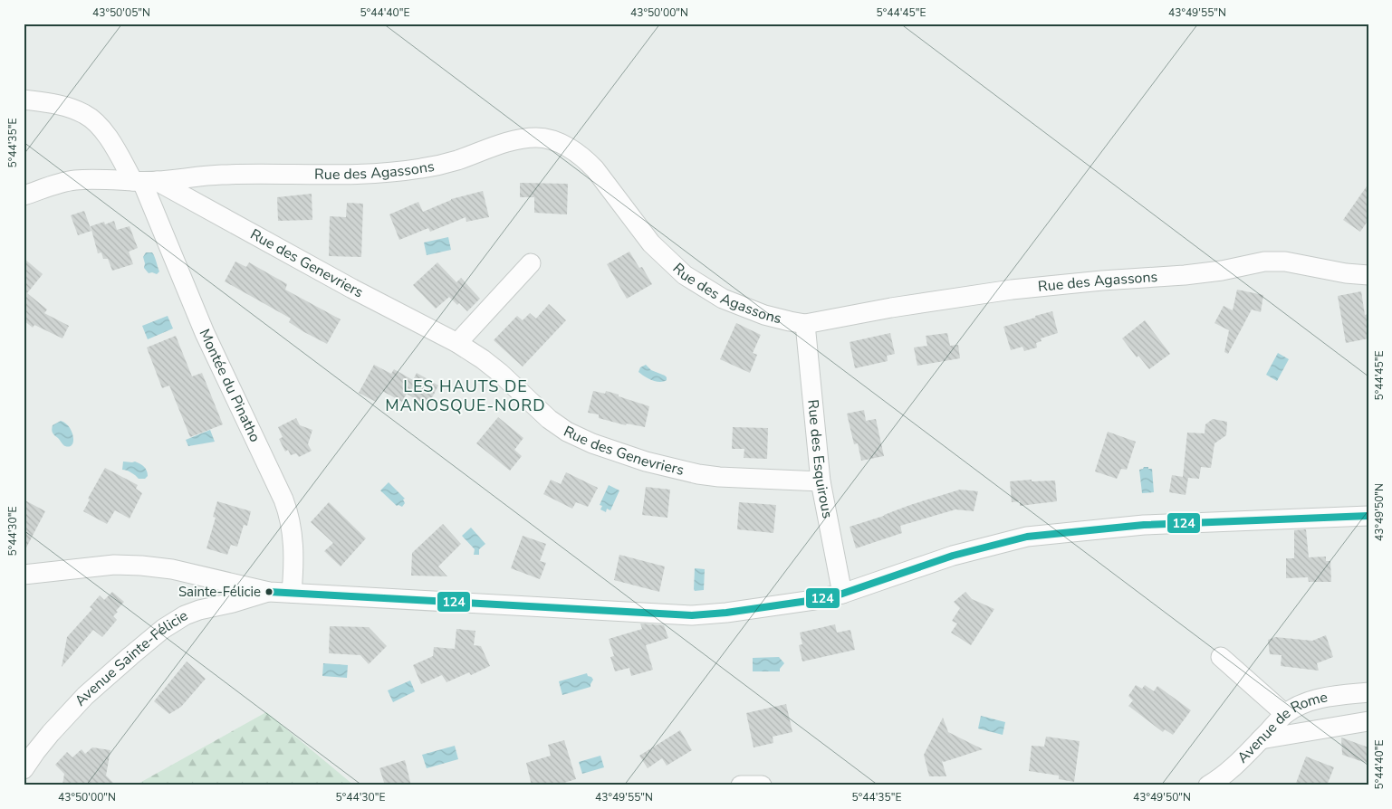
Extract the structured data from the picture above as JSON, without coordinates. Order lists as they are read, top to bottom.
{
  "streets": {
    "street": [
      "Rue des Agassons",
      "Rue des Genevriers",
      "Montée du Pinatho",
      "Rue des Esquirous",
      "Avenue Sainte-Félicie",
      "Avenue de Rome"
    ]
  },
  "crossings": [
    ["Rue des Agassons", "Rue des Genevriers"],
    ["Rue des Agassons", "Montée du Pinatho"],
    ["Rue des Agassons", "Rue des Esquirous"],
    ["Rue des Genevriers", "Montée du Pinatho"],
    ["Rue des Genevriers", "Rue des Esquirous"]
  ],
  "districts": ["LES HAUTS DE MANOSQUE-NORD"],
  "places": ["Sainte-Félicie"],
  "lines": ["transit line 124"],
  "coordinates": [
    "43°50'05\"N",
    "5°44'40\"E",
    "43°50'00\"N",
    "5°44'45\"E",
    "43°49'55\"N",
    "5°44'35\"E",
    "43°49'50\"N",
    "5°44'30\"E"
  ]
}
